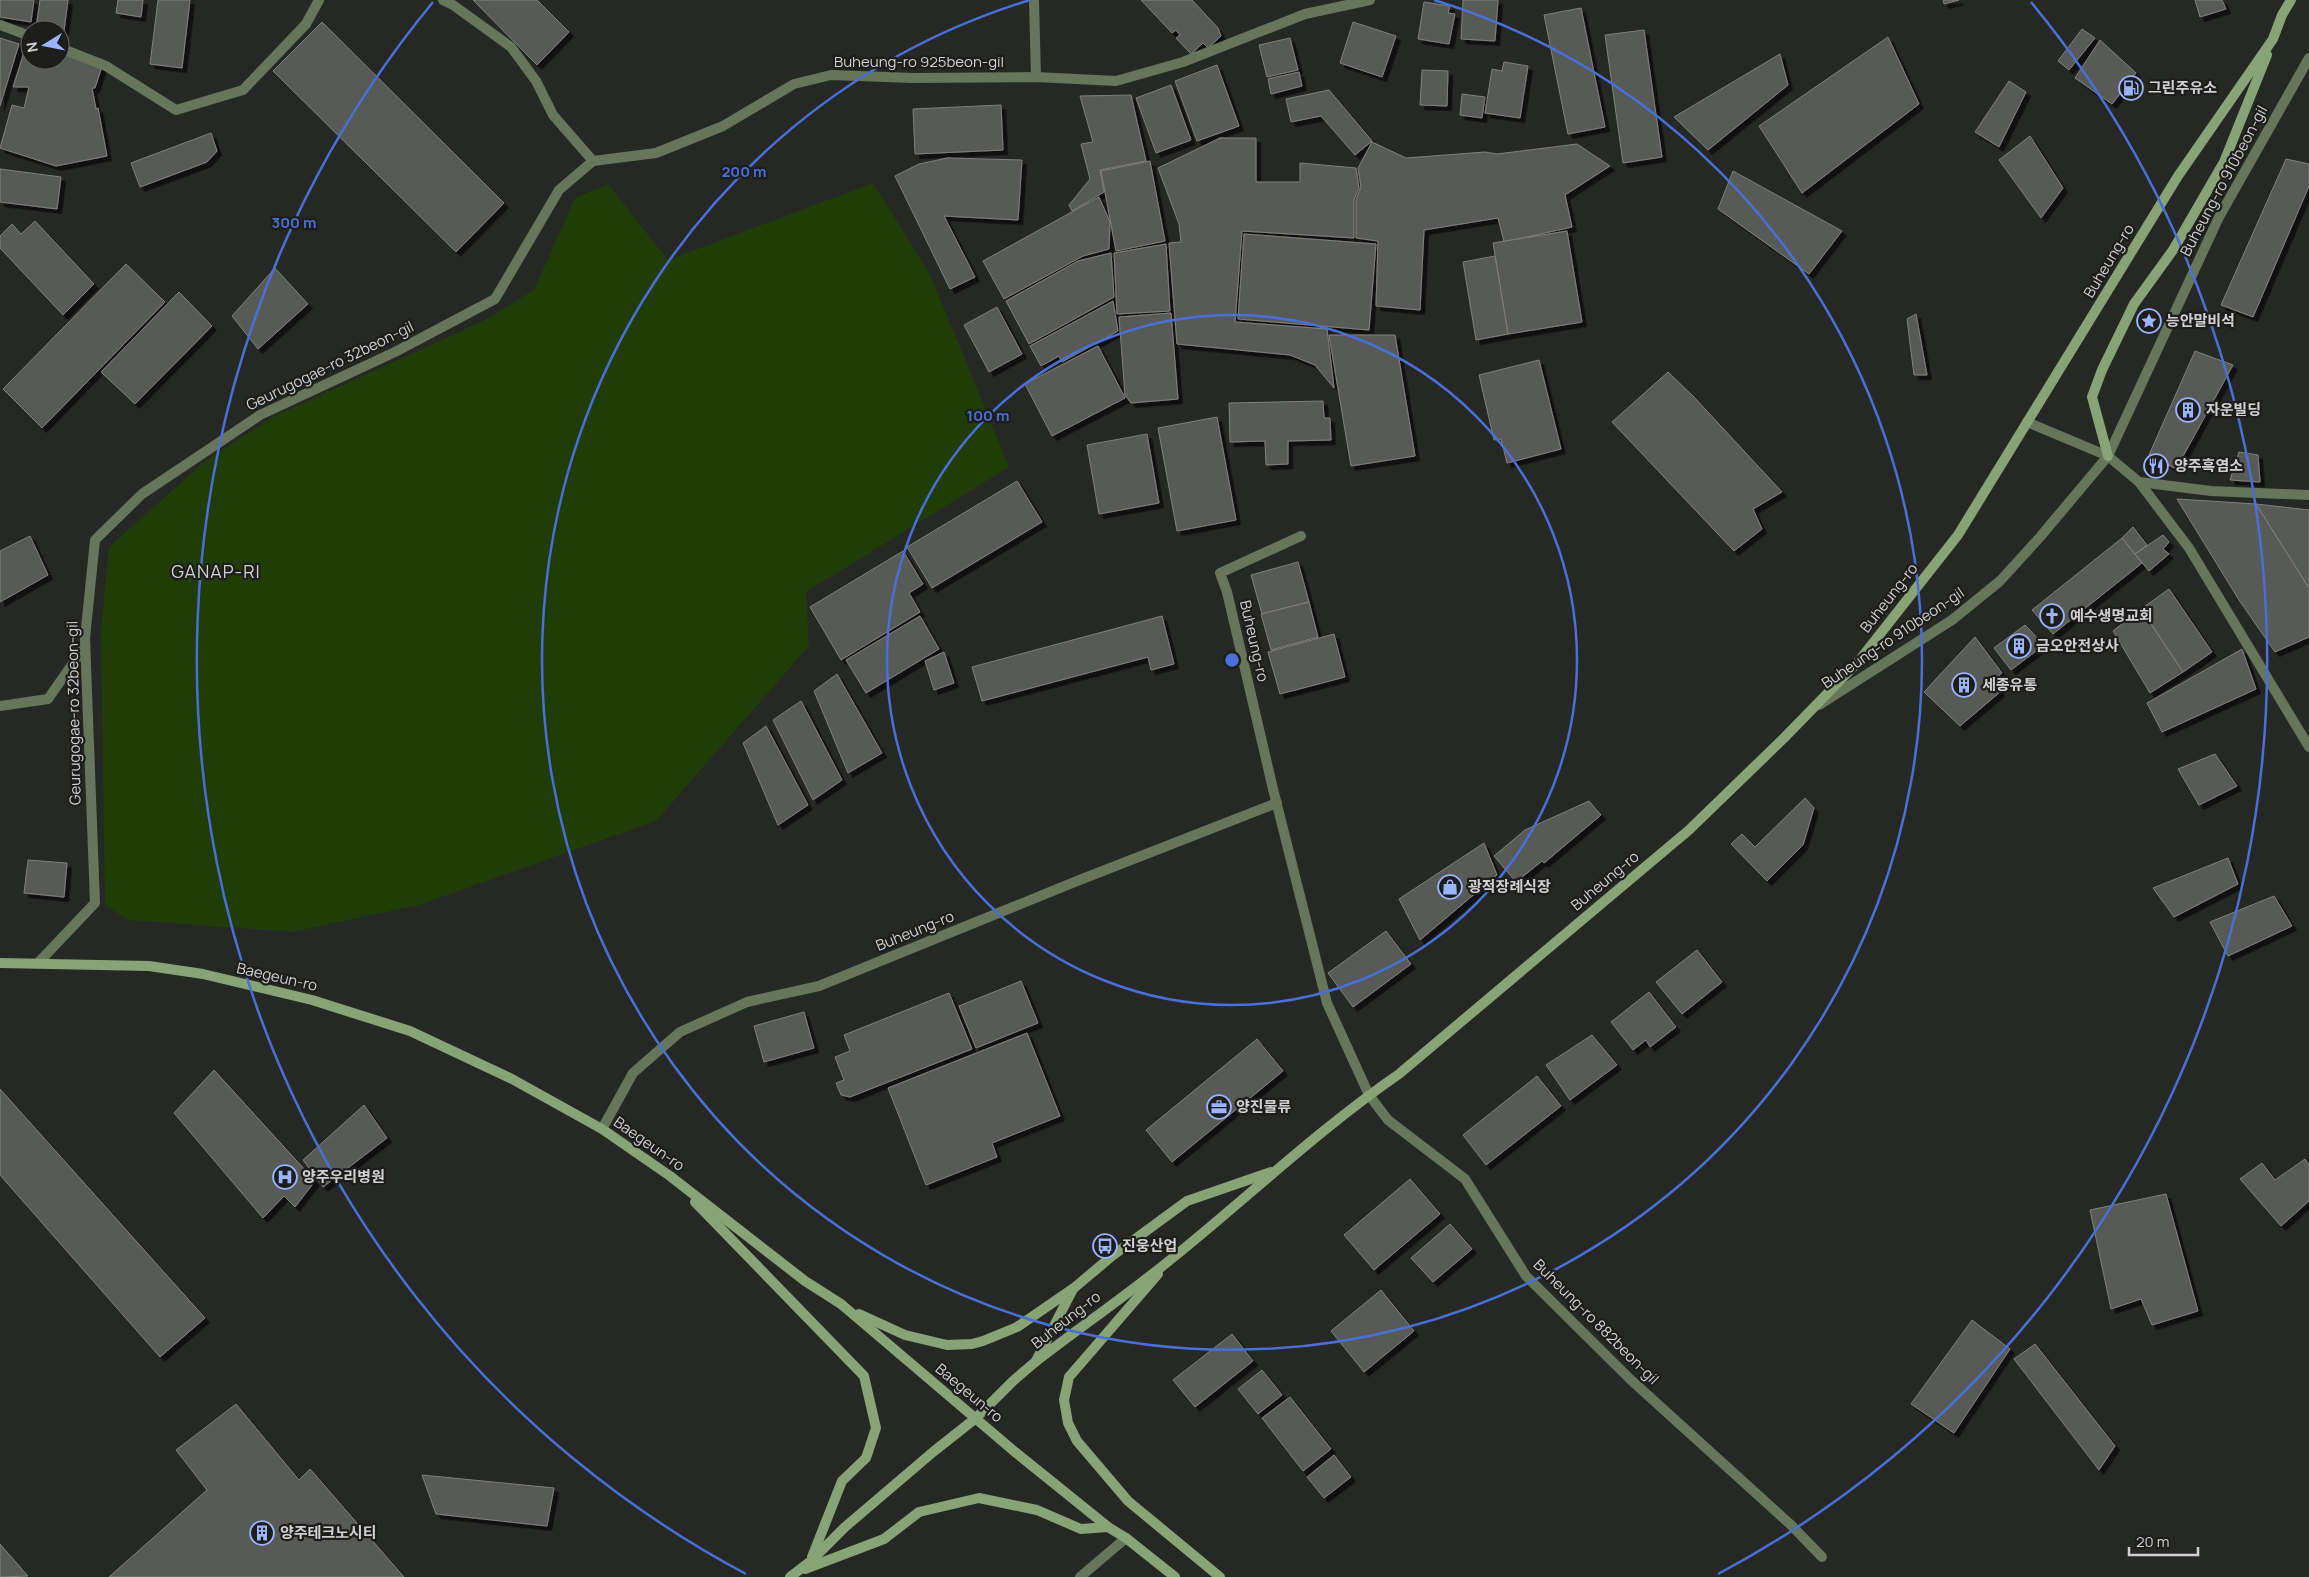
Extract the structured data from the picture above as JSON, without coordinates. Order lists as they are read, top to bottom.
{
  "streets": {
    "main road": ["Buheung-ro", "Baegeun-ro"],
    "street": [
      "Buheung-ro 925beon-gil",
      "Buheung-ro 910beon-gil",
      "Geurugogae-ro 32beon-gil",
      "Buheung-ro 882beon-gil"
    ]
  },
  "crossings": [
    ["Buheung-ro 925beon-gil", "Geurugogae-ro 32beon-gil"],
    ["Buheung-ro 910beon-gil", "Buheung-ro"],
    ["Buheung-ro", "Baegeun-ro"],
    ["Buheung-ro", "Buheung-ro 882beon-gil"],
    ["Geurugogae-ro 32beon-gil", "Baegeun-ro"]
  ],
  "districts": ["GANAP-RI"],
  "places": {
    "fuel station": ["그린주유소"],
    "place": ["능안말비석"],
    "building": [
      "자운빌딩",
      "금오안전상사",
      "세종유통",
      "양주테크노시티"
    ],
    "restaurant": ["양주흑염소"],
    "church": ["예수생명교회"],
    "shop": ["광적장례식장"],
    "office": ["양진물류"],
    "hospital": ["양주우리병원"],
    "bus stop": ["진웅산업"]
  },
  "scale_bar": "20 m",
  "north": "left",
  "rings": ["200 m", "300 m", "100 m"]
}
